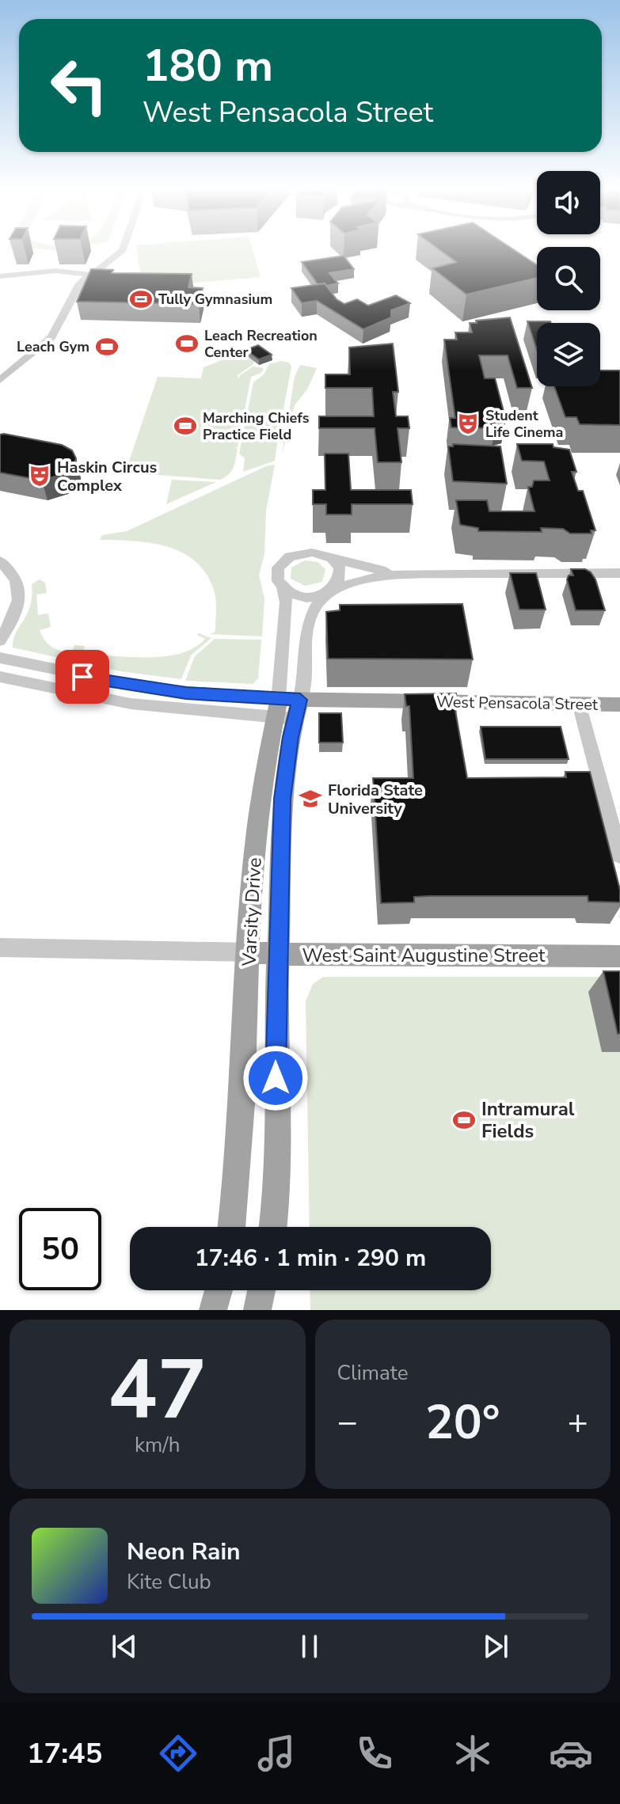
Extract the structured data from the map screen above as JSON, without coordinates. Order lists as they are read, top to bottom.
{
  "streets": {
    "main road": ["West Pensacola Street", "Varsity Drive", "West Saint Augustine Street"]
  },
  "crossings": [
    ["West Pensacola Street", "Varsity Drive"],
    ["Varsity Drive", "West Saint Augustine Street"]
  ],
  "places": {
    "sports": [
      "Tully Gymnasium",
      "Leach Recreation Center",
      "Leach Gym",
      "Marching Chiefs Practice Field",
      "Intramural Fields"
    ],
    "theatre": ["Student Life Cinema", "Haskin Circus Complex"],
    "school or university": ["Florida State University"]
  },
  "page": {
    "turn": ["180 m", "West Pensacola Street"],
    "limit": "50",
    "trip": "17:46 · 1 min · 290 m",
    "tile": [
      ["47", "km/h"],
      "Climate"
    ],
    "heat": ["−", "20°", "+"],
    "song": ["Neon Rain", "Kite Club"],
    "tabs": "17:45"
  }
}
